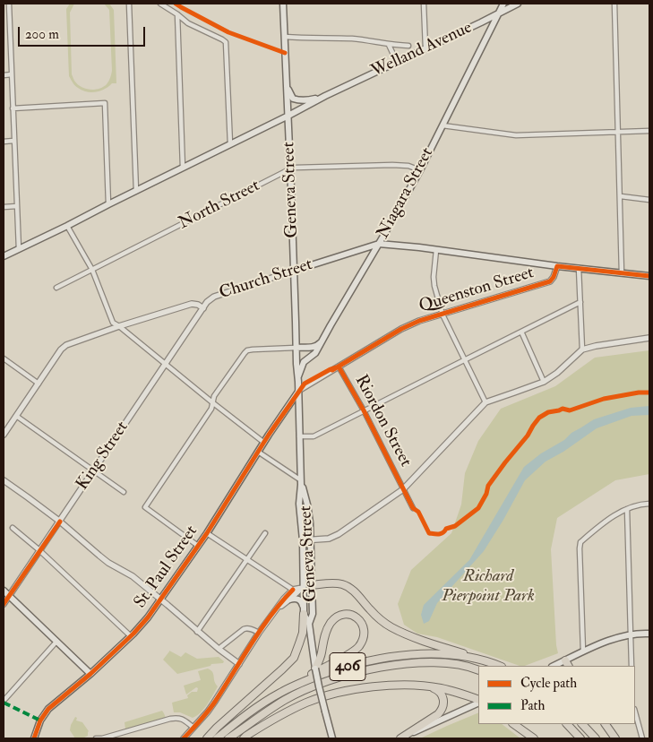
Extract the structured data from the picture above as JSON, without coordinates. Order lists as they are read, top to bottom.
{
  "streets": {
    "highway": ["406"],
    "main road": [
      "Welland Avenue",
      "Geneva Street",
      "Niagara Street",
      "Church Street",
      "Queenston Street",
      "St. Paul Street"
    ],
    "street": ["North Street", "Riordon Street", "King Street"]
  },
  "crossings": [
    ["Welland Avenue", "Niagara Street"],
    ["Geneva Street", "Niagara Street"],
    ["Geneva Street", "North Street"],
    ["Geneva Street", "Church Street"],
    ["Geneva Street", "Queenston Street"],
    ["Geneva Street", "St. Paul Street"],
    ["Niagara Street", "North Street"],
    ["Niagara Street", "Church Street"],
    ["Church Street", "Queenston Street"],
    ["Church Street", "King Street"],
    ["Queenston Street", "Riordon Street"],
    ["Queenston Street", "St. Paul Street"]
  ],
  "parks": ["Richard Pierpoint Park"],
  "legend": ["Cycle path", "Path"],
  "scale_bar": "200 m"
}
